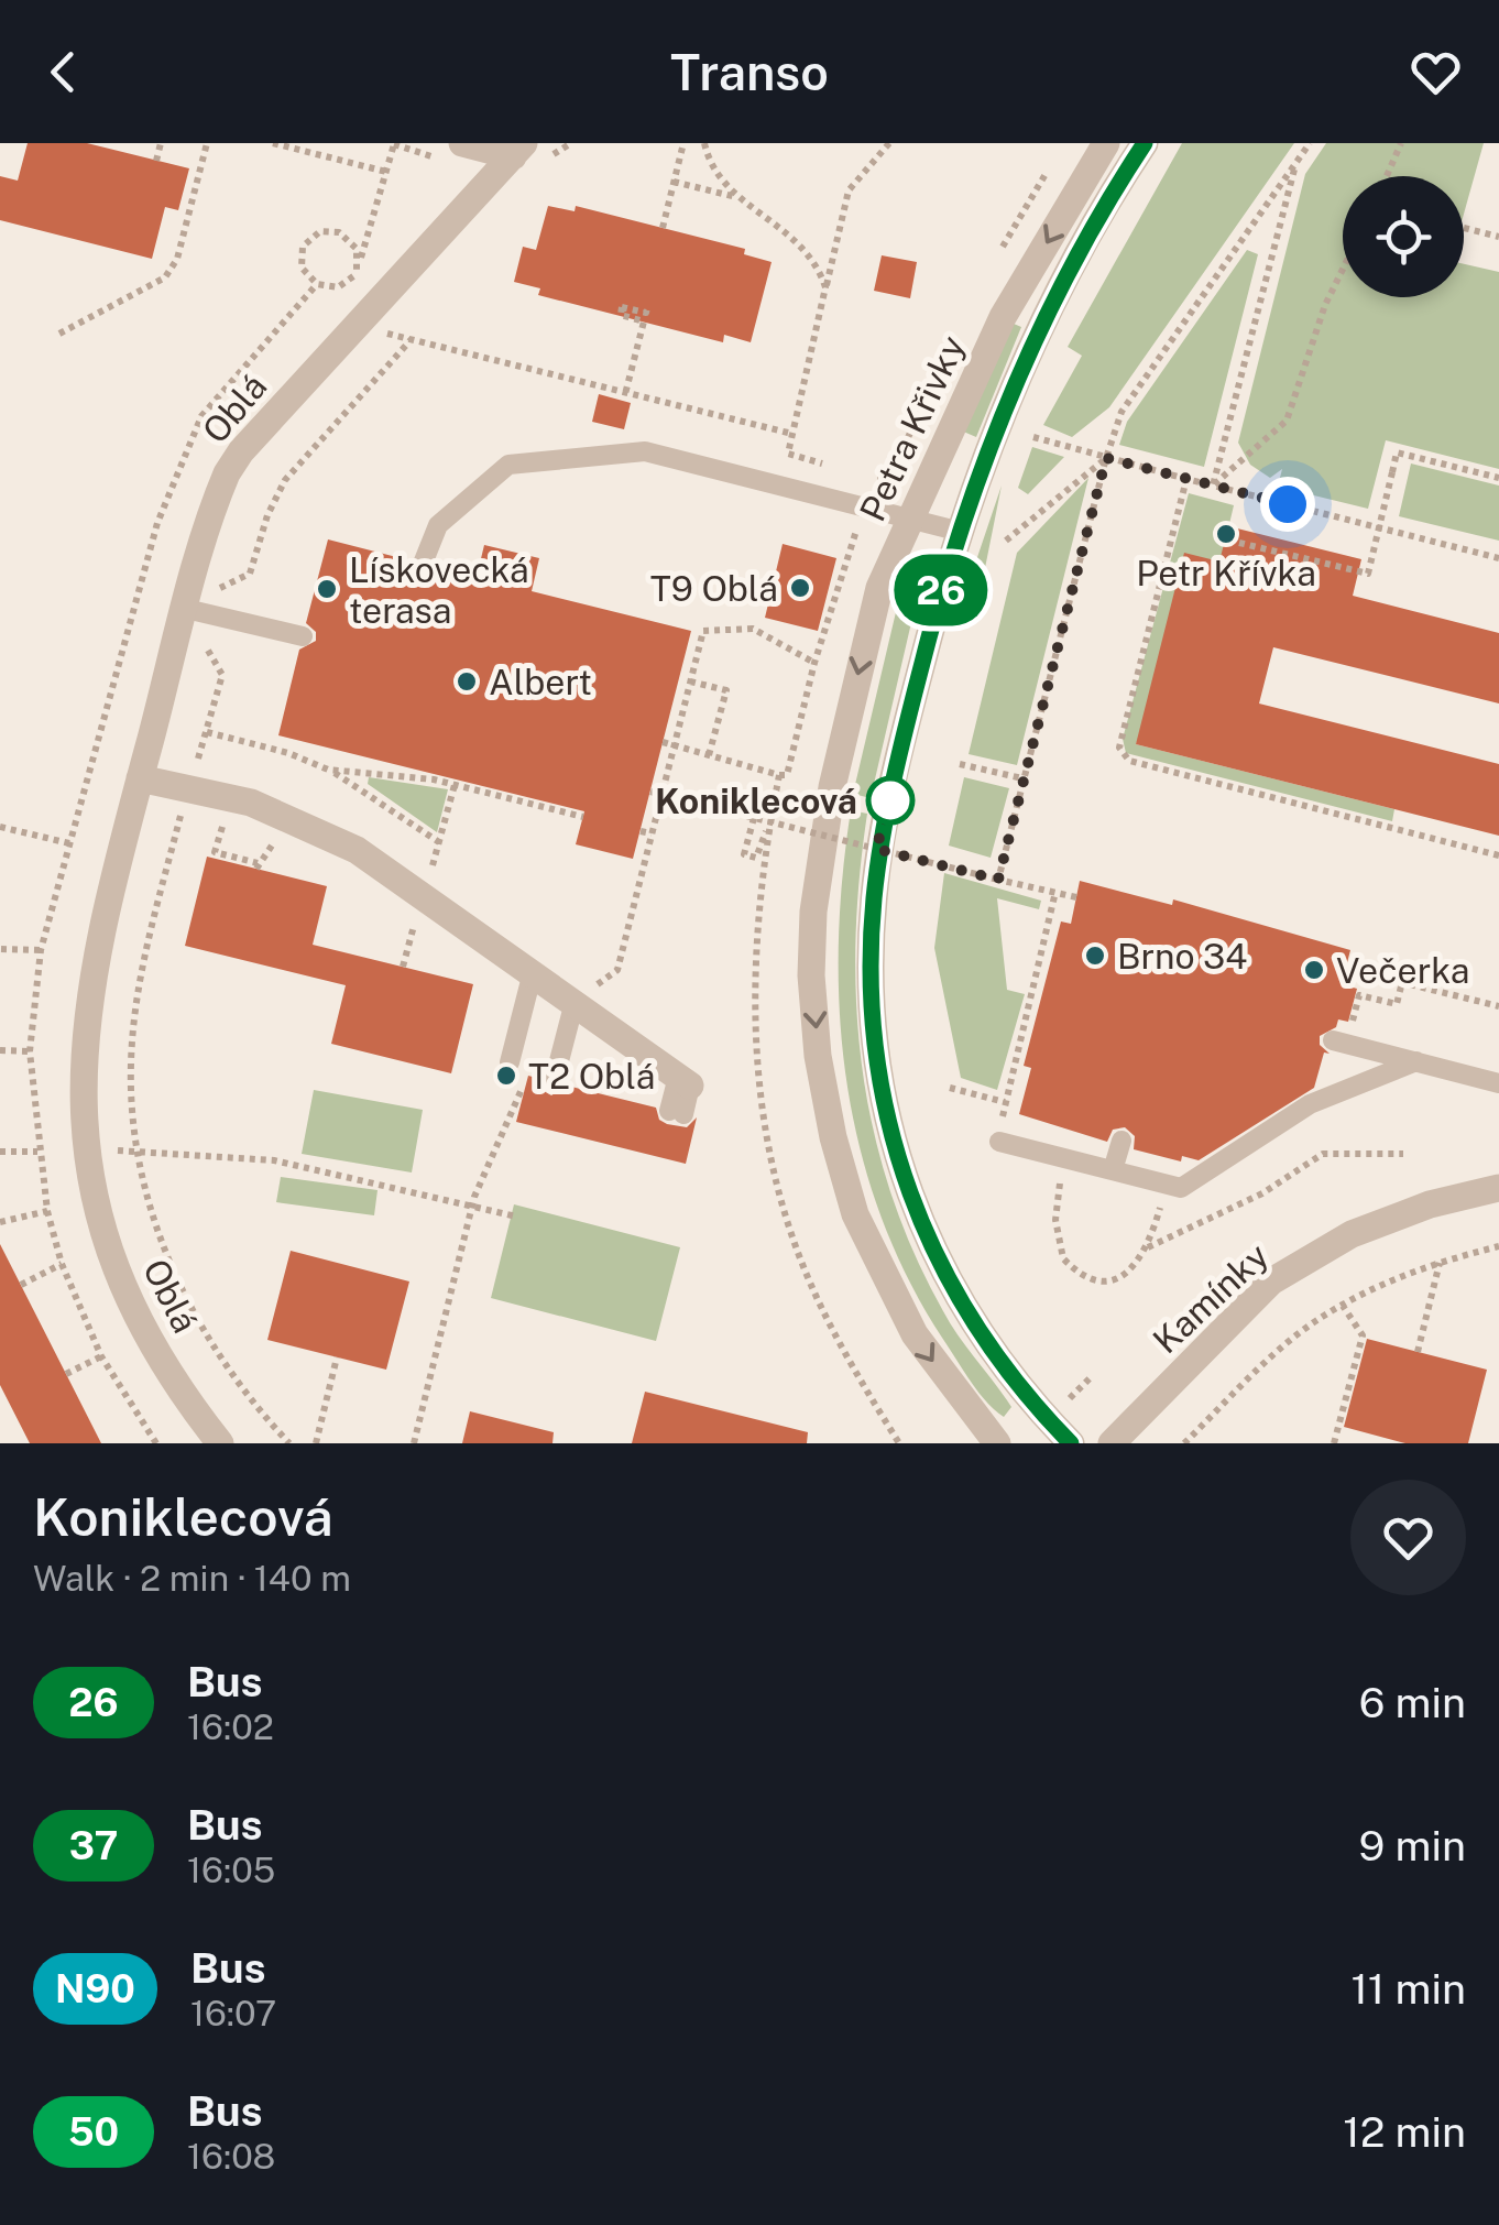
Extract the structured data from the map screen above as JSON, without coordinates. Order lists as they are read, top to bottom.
{
  "streets": {
    "street": ["Oblá", "Petra Křivky", "Kamínky"]
  },
  "places": [
    "Petr Křívka",
    "T9 Oblá",
    "Lískovecká terasa",
    "Albert",
    "Koniklecová",
    "Brno 34",
    "Večerka",
    "T2 Oblá"
  ],
  "lines": ["bus line 26"],
  "page": {
    "header": "Transo",
    "on_map": "26",
    "heading": ["Koniklecová", "Walk · 2 min · 140 m"],
    "list": [
      {
        "mark": "26",
        "name": "Bus",
        "note": "16:02",
        "value": "6 min"
      },
      {
        "mark": "37",
        "name": "Bus",
        "note": "16:05",
        "value": "9 min"
      },
      {
        "mark": "N90",
        "name": "Bus",
        "note": "16:07",
        "value": "11 min"
      },
      {
        "mark": "50",
        "name": "Bus",
        "note": "16:08",
        "value": "12 min"
      }
    ]
  }
}
